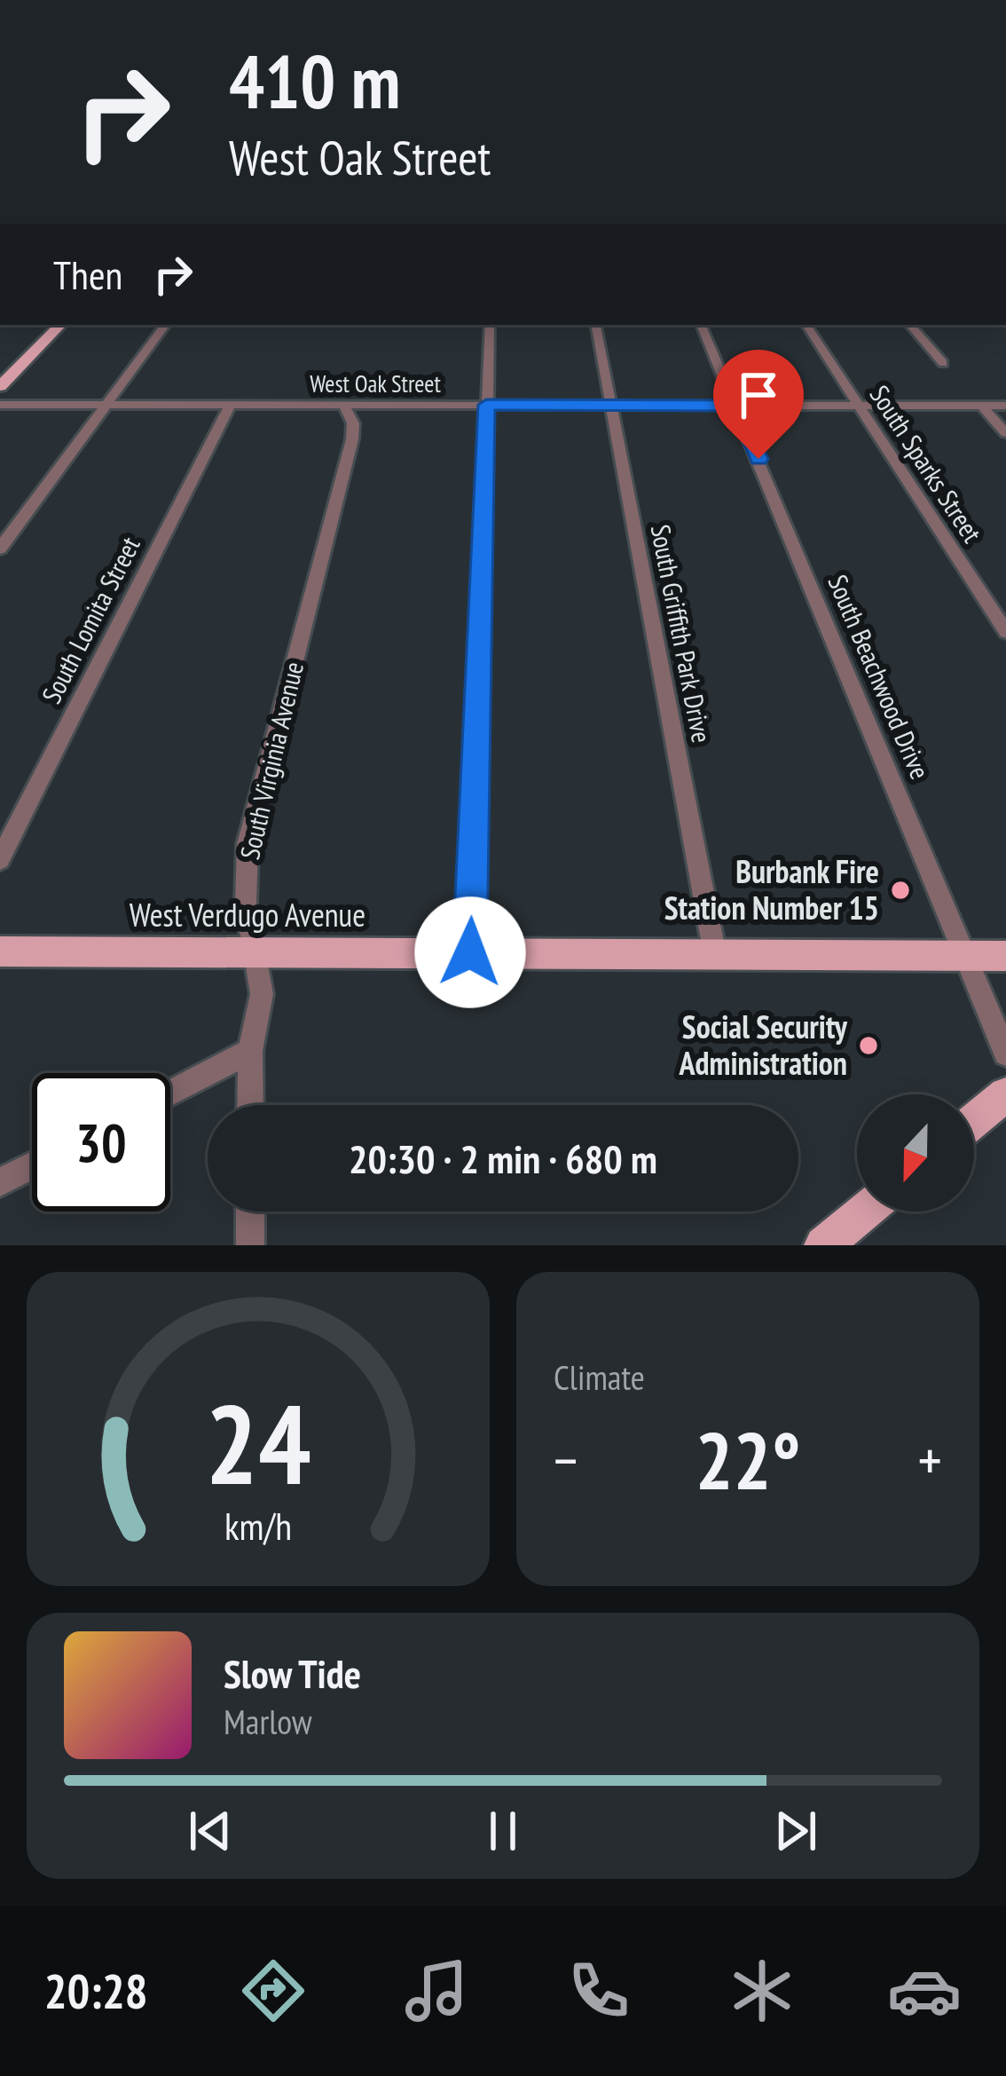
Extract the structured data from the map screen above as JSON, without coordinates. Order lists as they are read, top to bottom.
{
  "streets": {
    "main road": ["West Verdugo Avenue"],
    "street": [
      "West Oak Street",
      "South Sparks Street",
      "South Lomita Street",
      "South Griffith Park Drive",
      "South Beachwood Drive",
      "South Virginia Avenue"
    ]
  },
  "crossings": [
    ["West Oak Street", "South Sparks Street"],
    ["West Oak Street", "South Lomita Street"],
    ["West Oak Street", "South Griffith Park Drive"],
    ["West Oak Street", "South Beachwood Drive"],
    ["West Oak Street", "South Virginia Avenue"],
    ["South Griffith Park Drive", "West Verdugo Avenue"],
    ["South Beachwood Drive", "West Verdugo Avenue"],
    ["South Virginia Avenue", "West Verdugo Avenue"]
  ],
  "places": ["Burbank Fire Station Number 15", "Social Security Administration"],
  "north": "bottom",
  "page": {
    "turn": ["410 m", "West Oak Street"],
    "then": "Then",
    "limit": "30",
    "trip": "20:30 · 2 min · 680 m",
    "tile": "Climate",
    "heat": ["−", "22°", "+"],
    "song": ["Slow Tide", "Marlow"],
    "tabs": "20:28",
    "gauge": ["24", "km/h"]
  }
}
